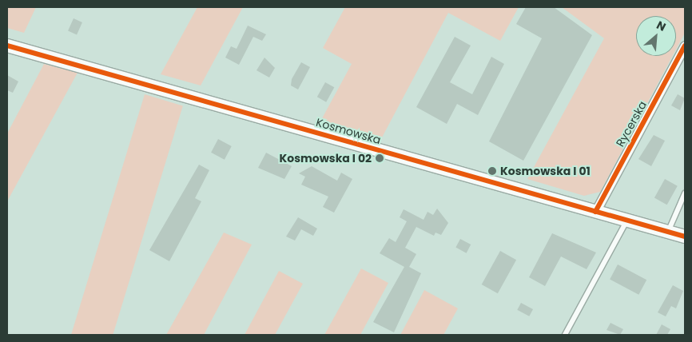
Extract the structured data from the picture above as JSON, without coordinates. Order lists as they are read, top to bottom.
{
  "streets": {
    "street": ["Rycerska", "Kosmowska"]
  },
  "crossings": [
    ["Rycerska", "Kosmowska"]
  ],
  "places": ["Kosmowska I 02", "Kosmowska I 01"],
  "north": "top right"
}
